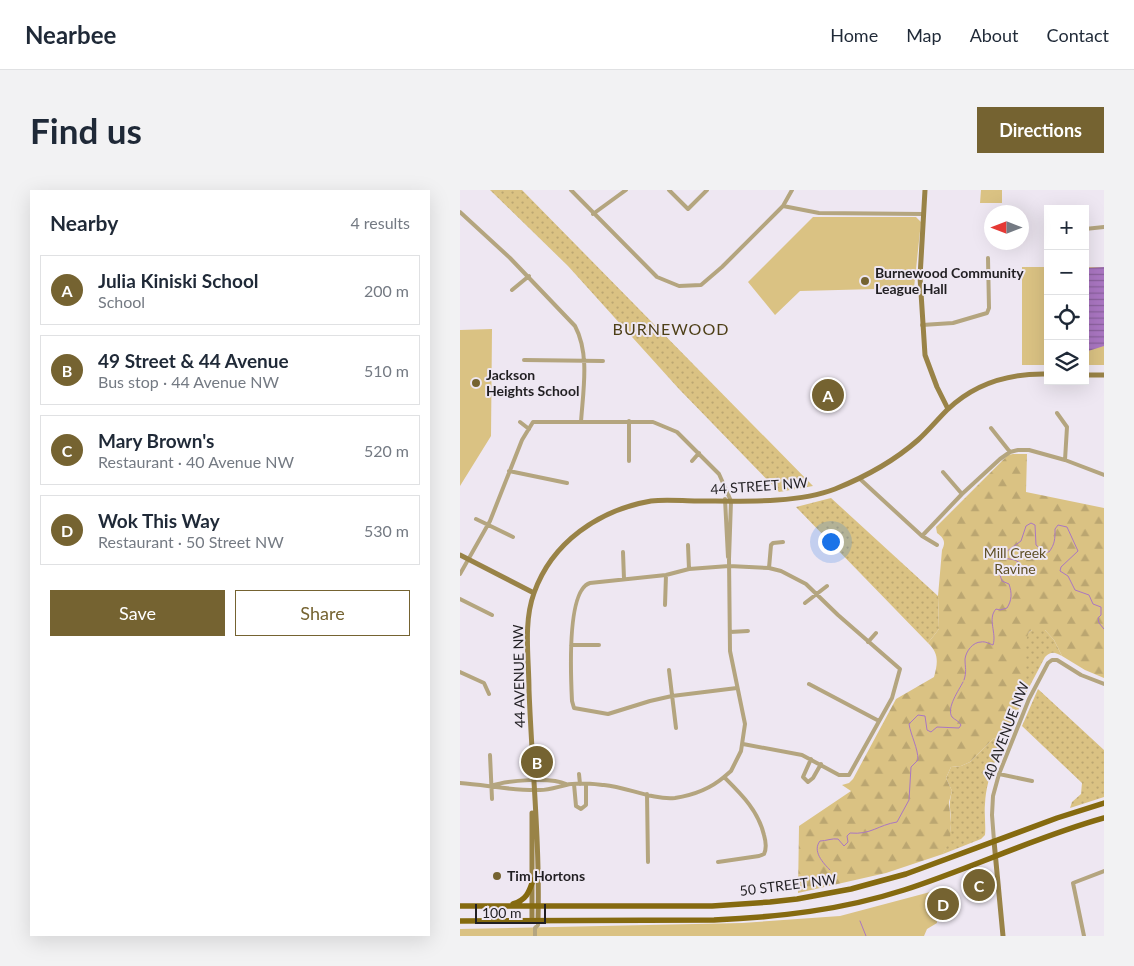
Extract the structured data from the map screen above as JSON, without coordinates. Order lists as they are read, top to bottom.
{
  "streets": {
    "main road": ["50 STREET NW"],
    "street": ["44 STREET NW", "44 AVENUE NW", "40 AVENUE NW"]
  },
  "crossings": [
    ["44 STREET NW", "44 AVENUE NW"],
    ["44 AVENUE NW", "50 STREET NW"],
    ["40 AVENUE NW", "50 STREET NW"]
  ],
  "districts": ["BURNEWOOD"],
  "parks": ["Mill Creek Ravine"],
  "places": ["Burnewood Community League Hall", "Jackson Heights School", "Tim Hortons"],
  "scale_bar": "100 m",
  "north": "left",
  "page": {
    "header": "Nearbee",
    "nav": [
      "Home",
      "Map",
      "About",
      "Contact"
    ],
    "buttons": [
      "Directions",
      ["Save", "Share"]
    ],
    "title": "Find us",
    "heading": ["Nearby", "4 results"],
    "map_buttons": ["+", "−"],
    "list": [
      {
        "mark": "A",
        "name": "Julia Kiniski School",
        "note": "School",
        "value": "200 m"
      },
      {
        "mark": "B",
        "name": "49 Street & 44 Avenue",
        "note": "Bus stop · 44 Avenue NW",
        "value": "510 m"
      },
      {
        "mark": "C",
        "name": "Mary Brown's",
        "note": "Restaurant · 40 Avenue NW",
        "value": "520 m"
      },
      {
        "mark": "D",
        "name": "Wok This Way",
        "note": "Restaurant · 50 Street NW",
        "value": "530 m"
      }
    ],
    "pins": [
      "A",
      "B",
      "C",
      "D"
    ],
    "scale": "100 m"
  }
}
